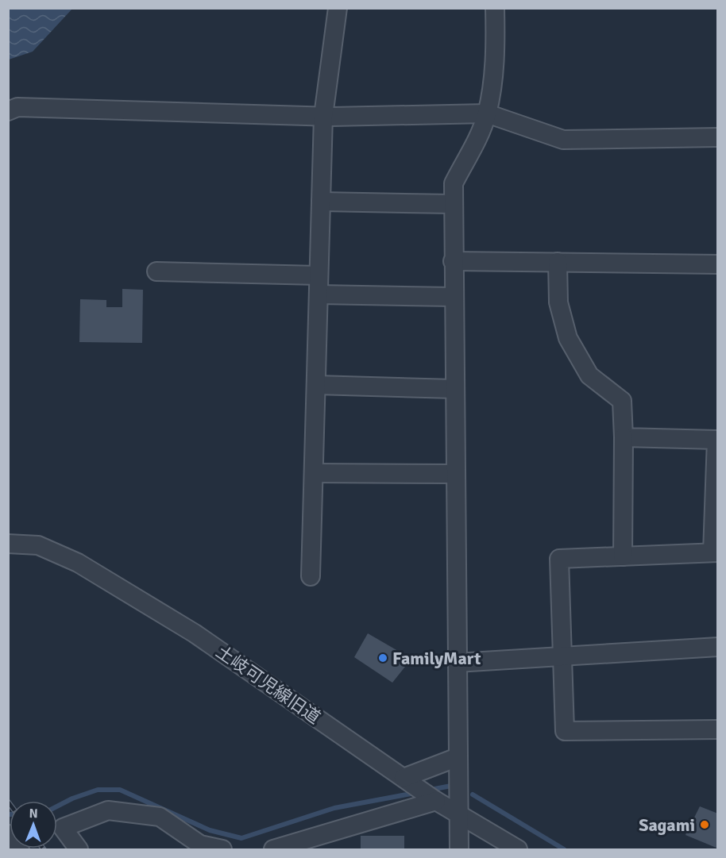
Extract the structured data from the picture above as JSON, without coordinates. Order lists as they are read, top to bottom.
{
  "streets": {
    "street": ["土岐可児線旧道"]
  },
  "places": ["FamilyMart", "Sagami"],
  "north": "top"
}
